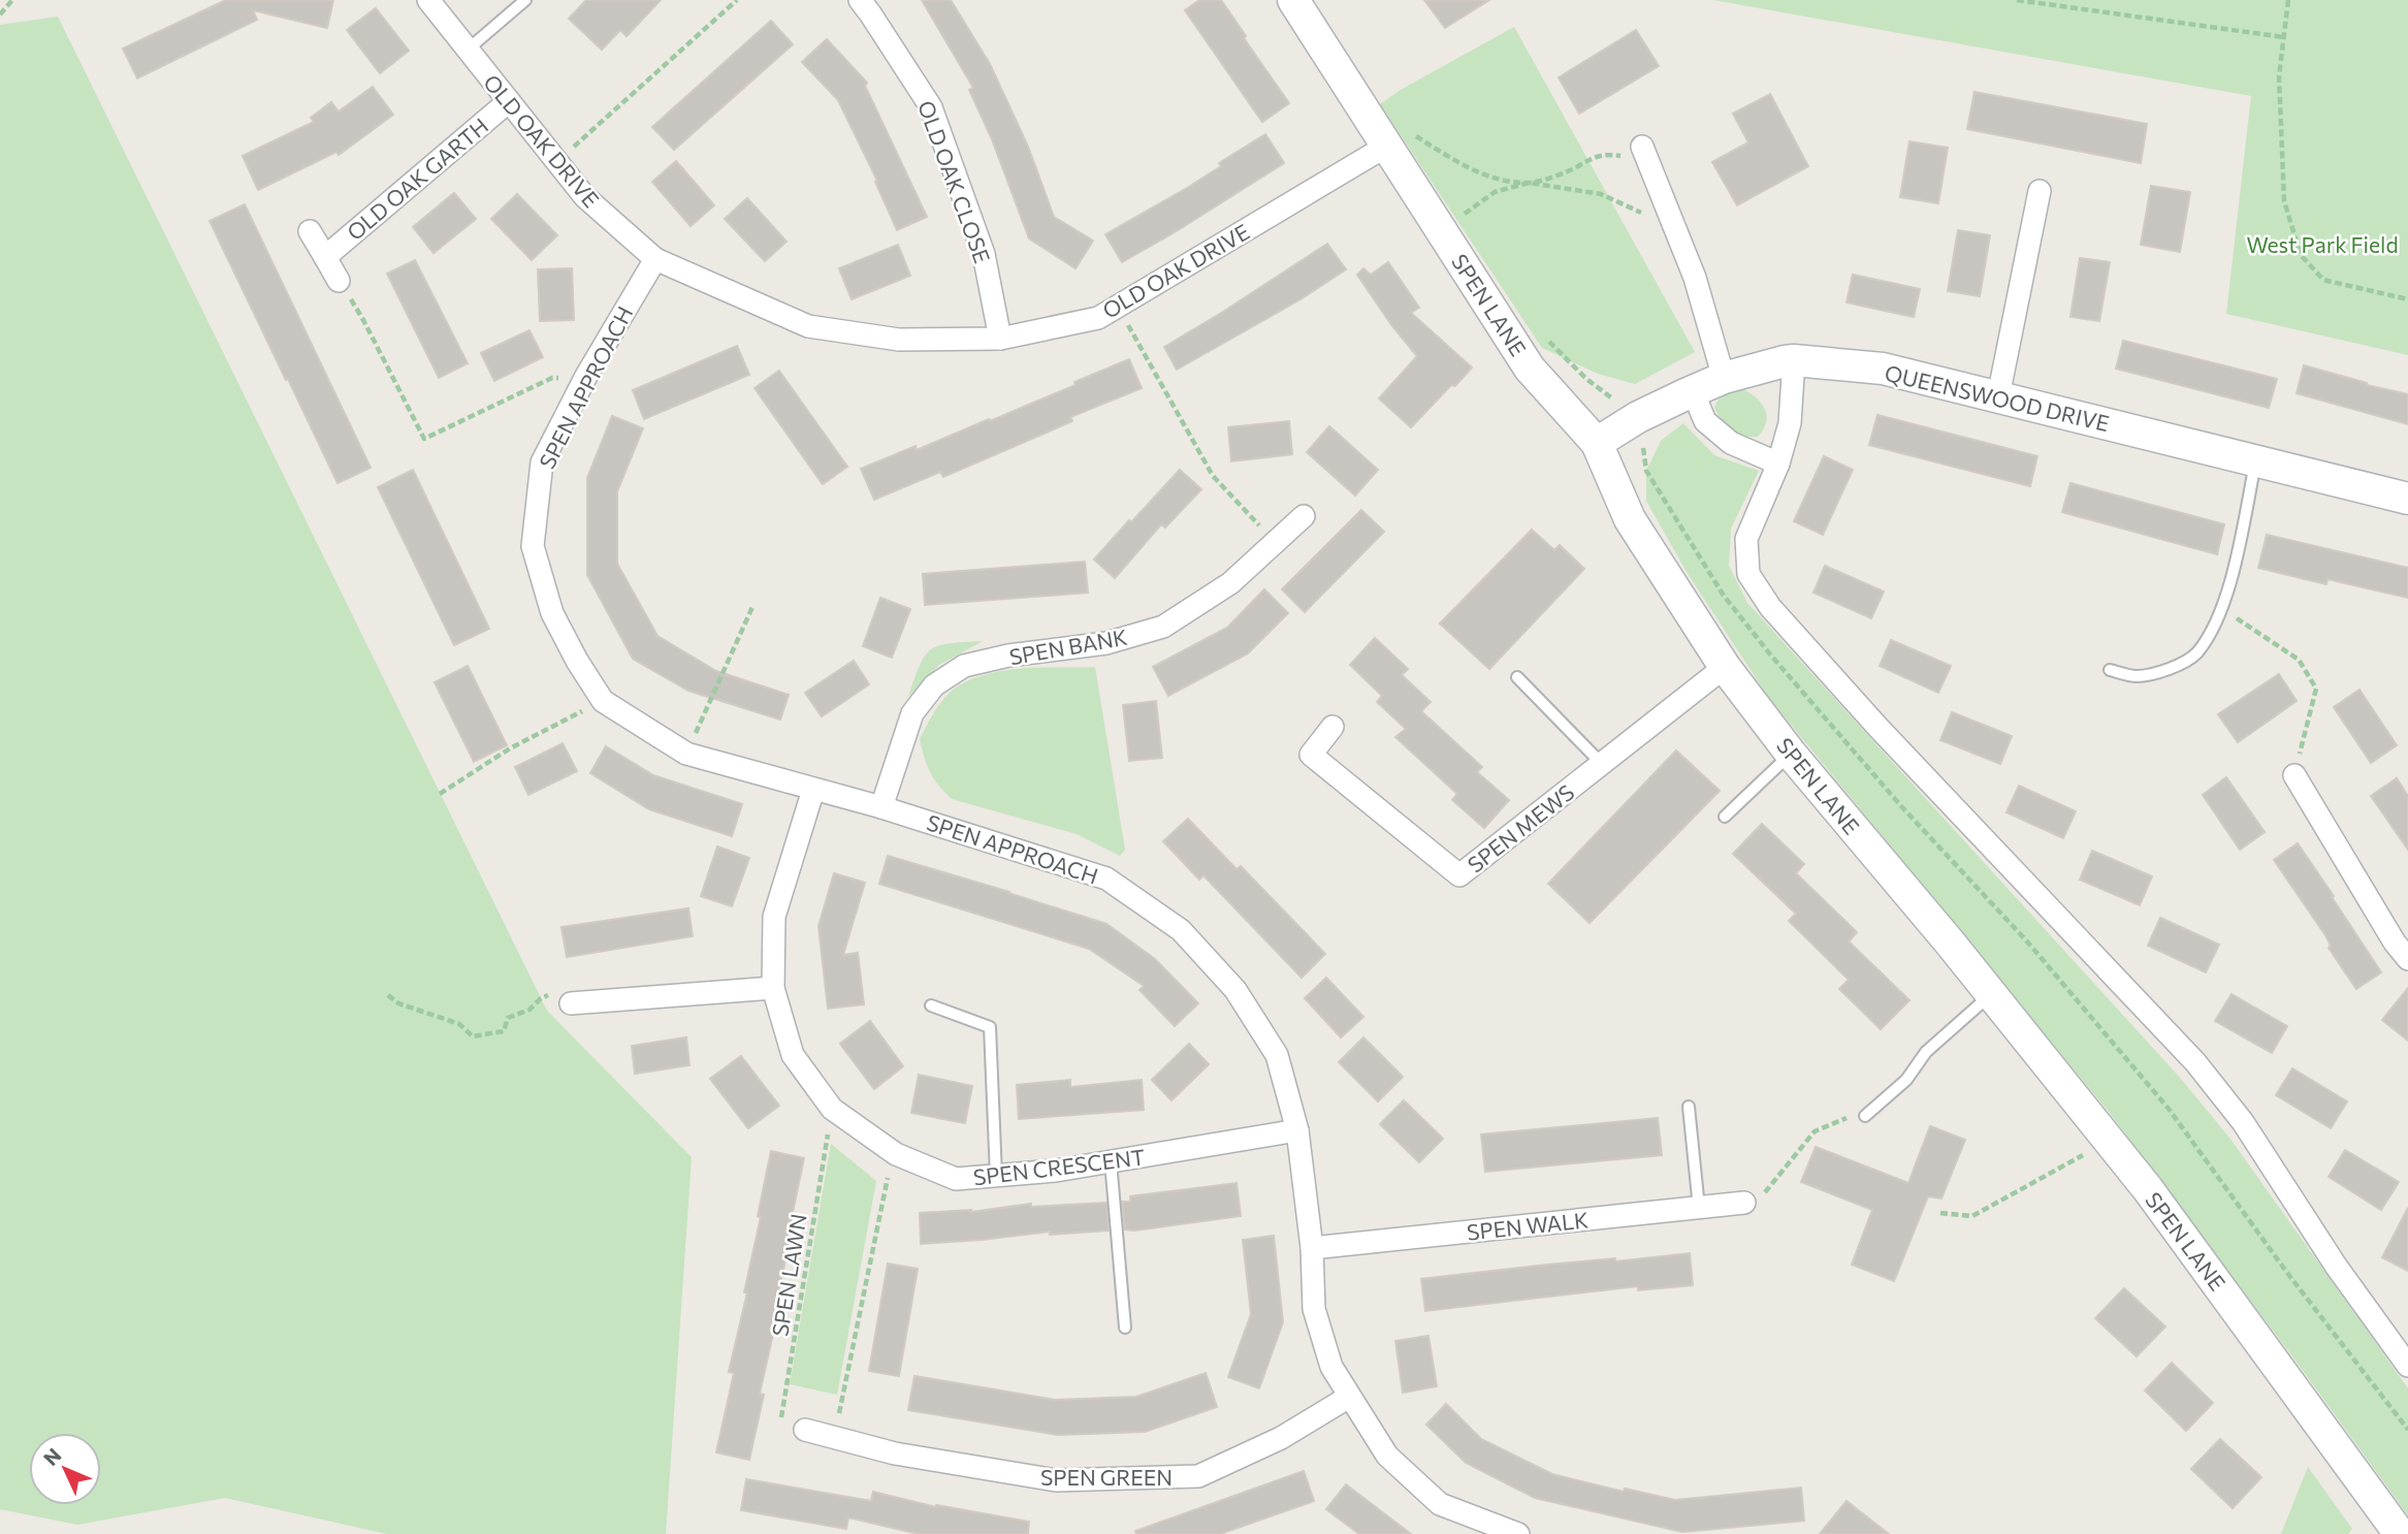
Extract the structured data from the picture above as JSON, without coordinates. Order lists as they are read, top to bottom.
{
  "streets": {
    "street": [
      "OLD OAK DRIVE",
      "OLD OAK GARTH",
      "OLD OAK CLOSE",
      "SPEN LANE",
      "SPEN APPROACH",
      "QUEENSWOOD DRIVE",
      "SPEN BANK",
      "SPEN MEWS",
      "SPEN CRESCENT",
      "SPEN WALK",
      "SPEN GREEN"
    ],
    "path": ["SPEN LAWN"]
  },
  "crossings": [
    ["OLD OAK DRIVE", "OLD OAK GARTH"],
    ["OLD OAK DRIVE", "OLD OAK CLOSE"],
    ["OLD OAK DRIVE", "SPEN LANE"],
    ["OLD OAK DRIVE", "SPEN APPROACH"],
    ["SPEN LANE", "QUEENSWOOD DRIVE"],
    ["SPEN LANE", "SPEN MEWS"],
    ["SPEN APPROACH", "SPEN BANK"],
    ["SPEN APPROACH", "SPEN CRESCENT"],
    ["SPEN APPROACH", "SPEN WALK"],
    ["SPEN APPROACH", "SPEN GREEN"],
    ["SPEN CRESCENT", "SPEN LAWN"],
    ["SPEN LAWN", "SPEN GREEN"]
  ],
  "parks": ["West Park Field"],
  "north": "top left"
}
